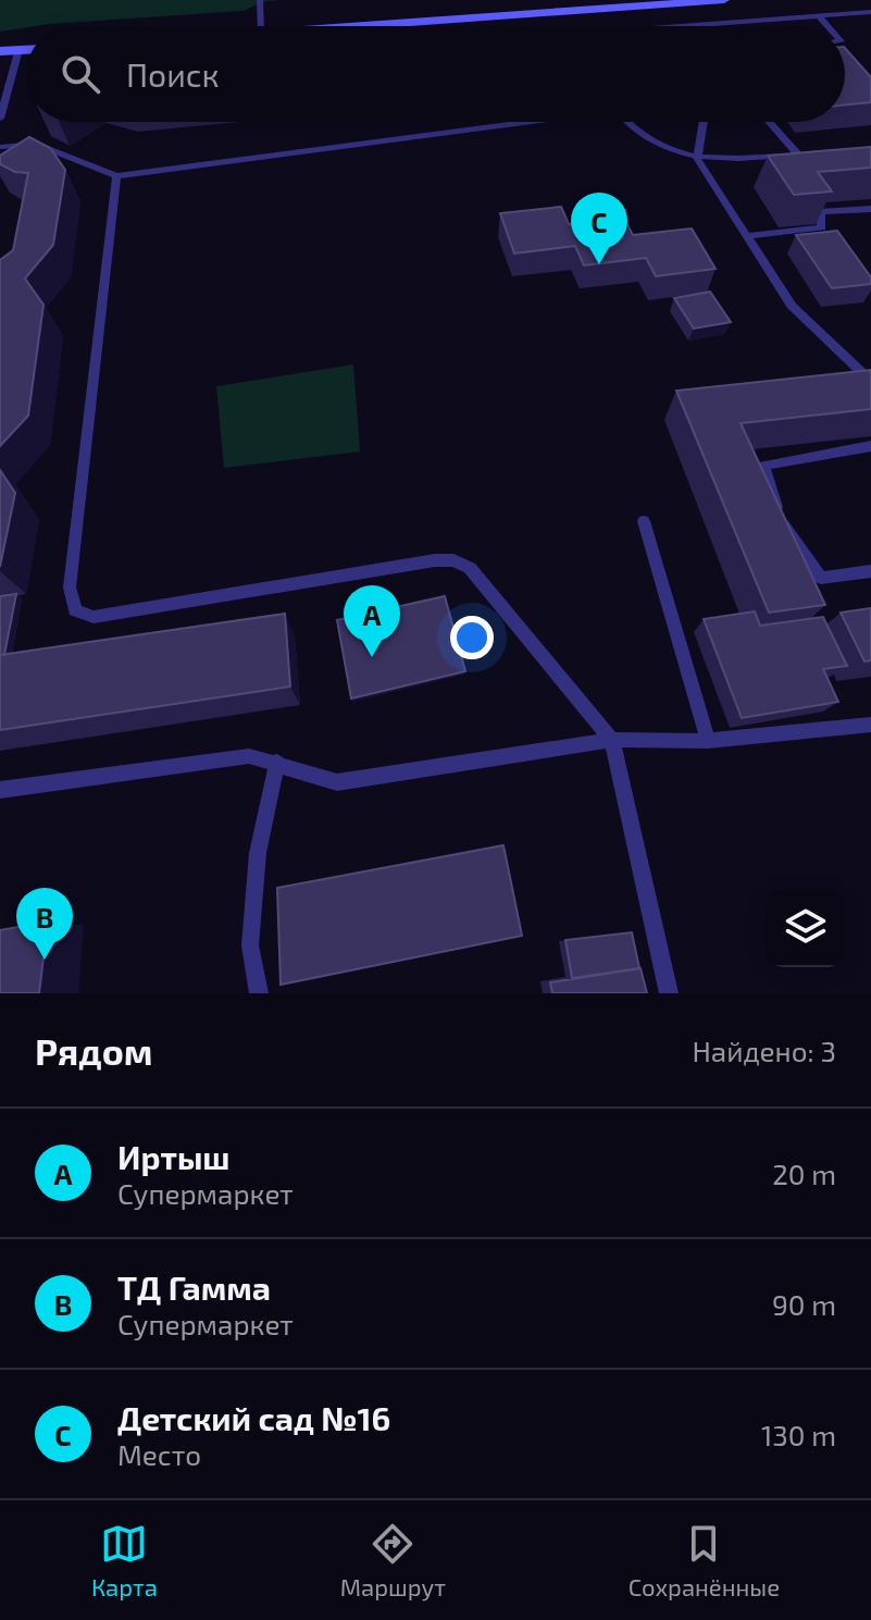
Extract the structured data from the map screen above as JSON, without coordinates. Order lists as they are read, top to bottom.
{
  "page": {
    "search": "Поиск",
    "pins": ["C", "A", "B"],
    "heading": ["Рядом", "Найдено: 3"],
    "list": [
      {
        "mark": "A",
        "name": "Иртыш",
        "note": "Супермаркет",
        "value": "20 m"
      },
      {
        "mark": "B",
        "name": "ТД Гамма",
        "note": "Супермаркет",
        "value": "90 m"
      },
      {
        "mark": "C",
        "name": "Детский сад №16",
        "note": "Место",
        "value": "130 m"
      }
    ],
    "nav": ["Карта", "Маршрут", "Сохранённые"]
  }
}
